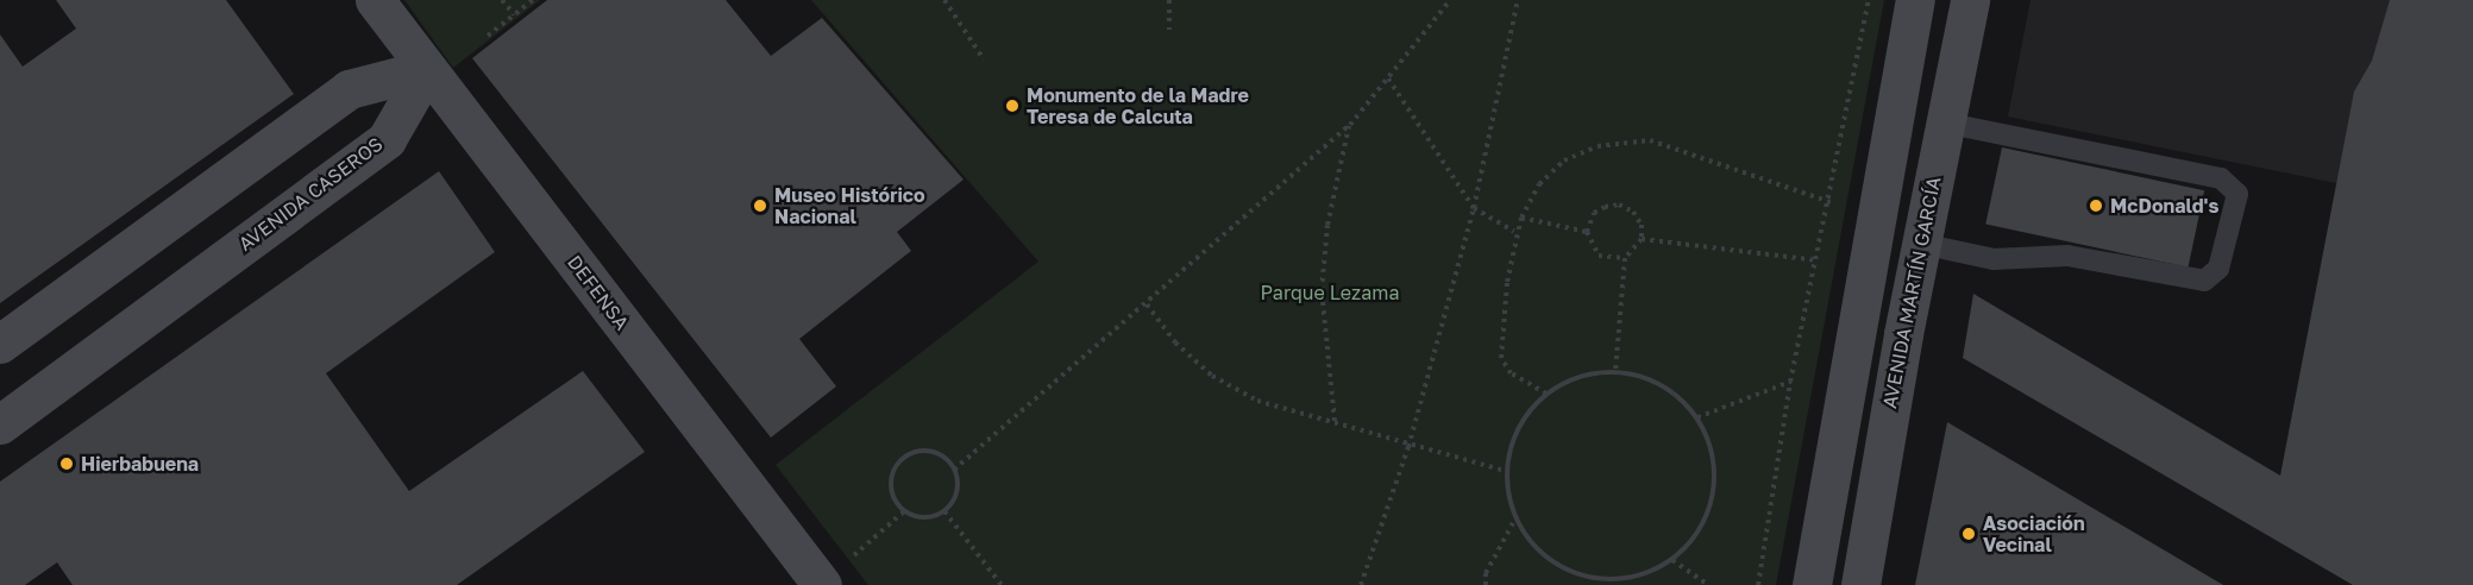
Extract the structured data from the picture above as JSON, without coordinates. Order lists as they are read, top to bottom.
{
  "streets": {
    "main road": ["AVENIDA CASEROS", "DEFENSA", "AVENIDA MARTÍN GARCÍA"]
  },
  "crossings": [
    ["AVENIDA CASEROS", "DEFENSA"]
  ],
  "parks": ["Parque Lezama"],
  "places": [
    "Monumento de la Madre Teresa de Calcuta",
    "Museo Histórico Nacional",
    "McDonald's",
    "Hierbabuena",
    "Asociación Vecinal"
  ]
}
